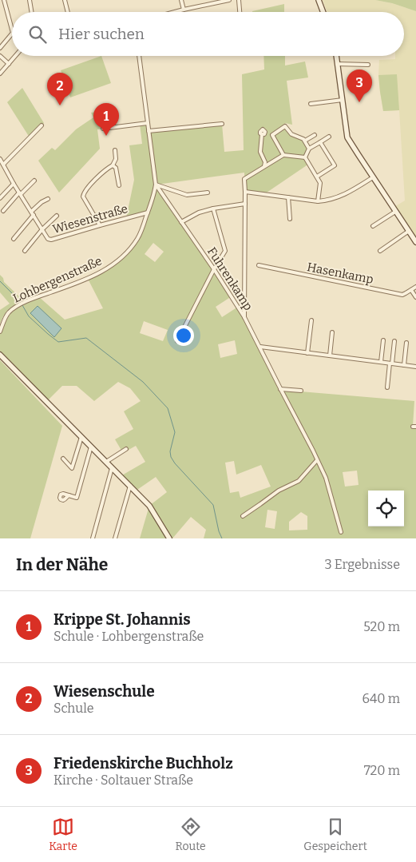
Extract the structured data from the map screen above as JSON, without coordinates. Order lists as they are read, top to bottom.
{
  "streets": {
    "street": [
      "Wiesenstraße",
      "Hasenkamp",
      "Fuhrenkamp",
      "Lohbergenstraße"
    ]
  },
  "crossings": [
    ["Wiesenstraße", "Lohbergenstraße"],
    ["Fuhrenkamp", "Lohbergenstraße"]
  ],
  "page": {
    "search": "Hier suchen",
    "pins": ["3", "2", "1"],
    "heading": ["In der Nähe", "3 Ergebnisse"],
    "list": [
      {
        "mark": "1",
        "name": "Krippe St. Johannis",
        "note": "Schule · Lohbergenstraße",
        "value": "520 m"
      },
      {
        "mark": "2",
        "name": "Wiesenschule",
        "note": "Schule",
        "value": "640 m"
      },
      {
        "mark": "3",
        "name": "Friedenskirche Buchholz",
        "note": "Kirche · Soltauer Straße",
        "value": "720 m"
      }
    ],
    "nav": ["Karte", "Route", "Gespeichert"]
  }
}
